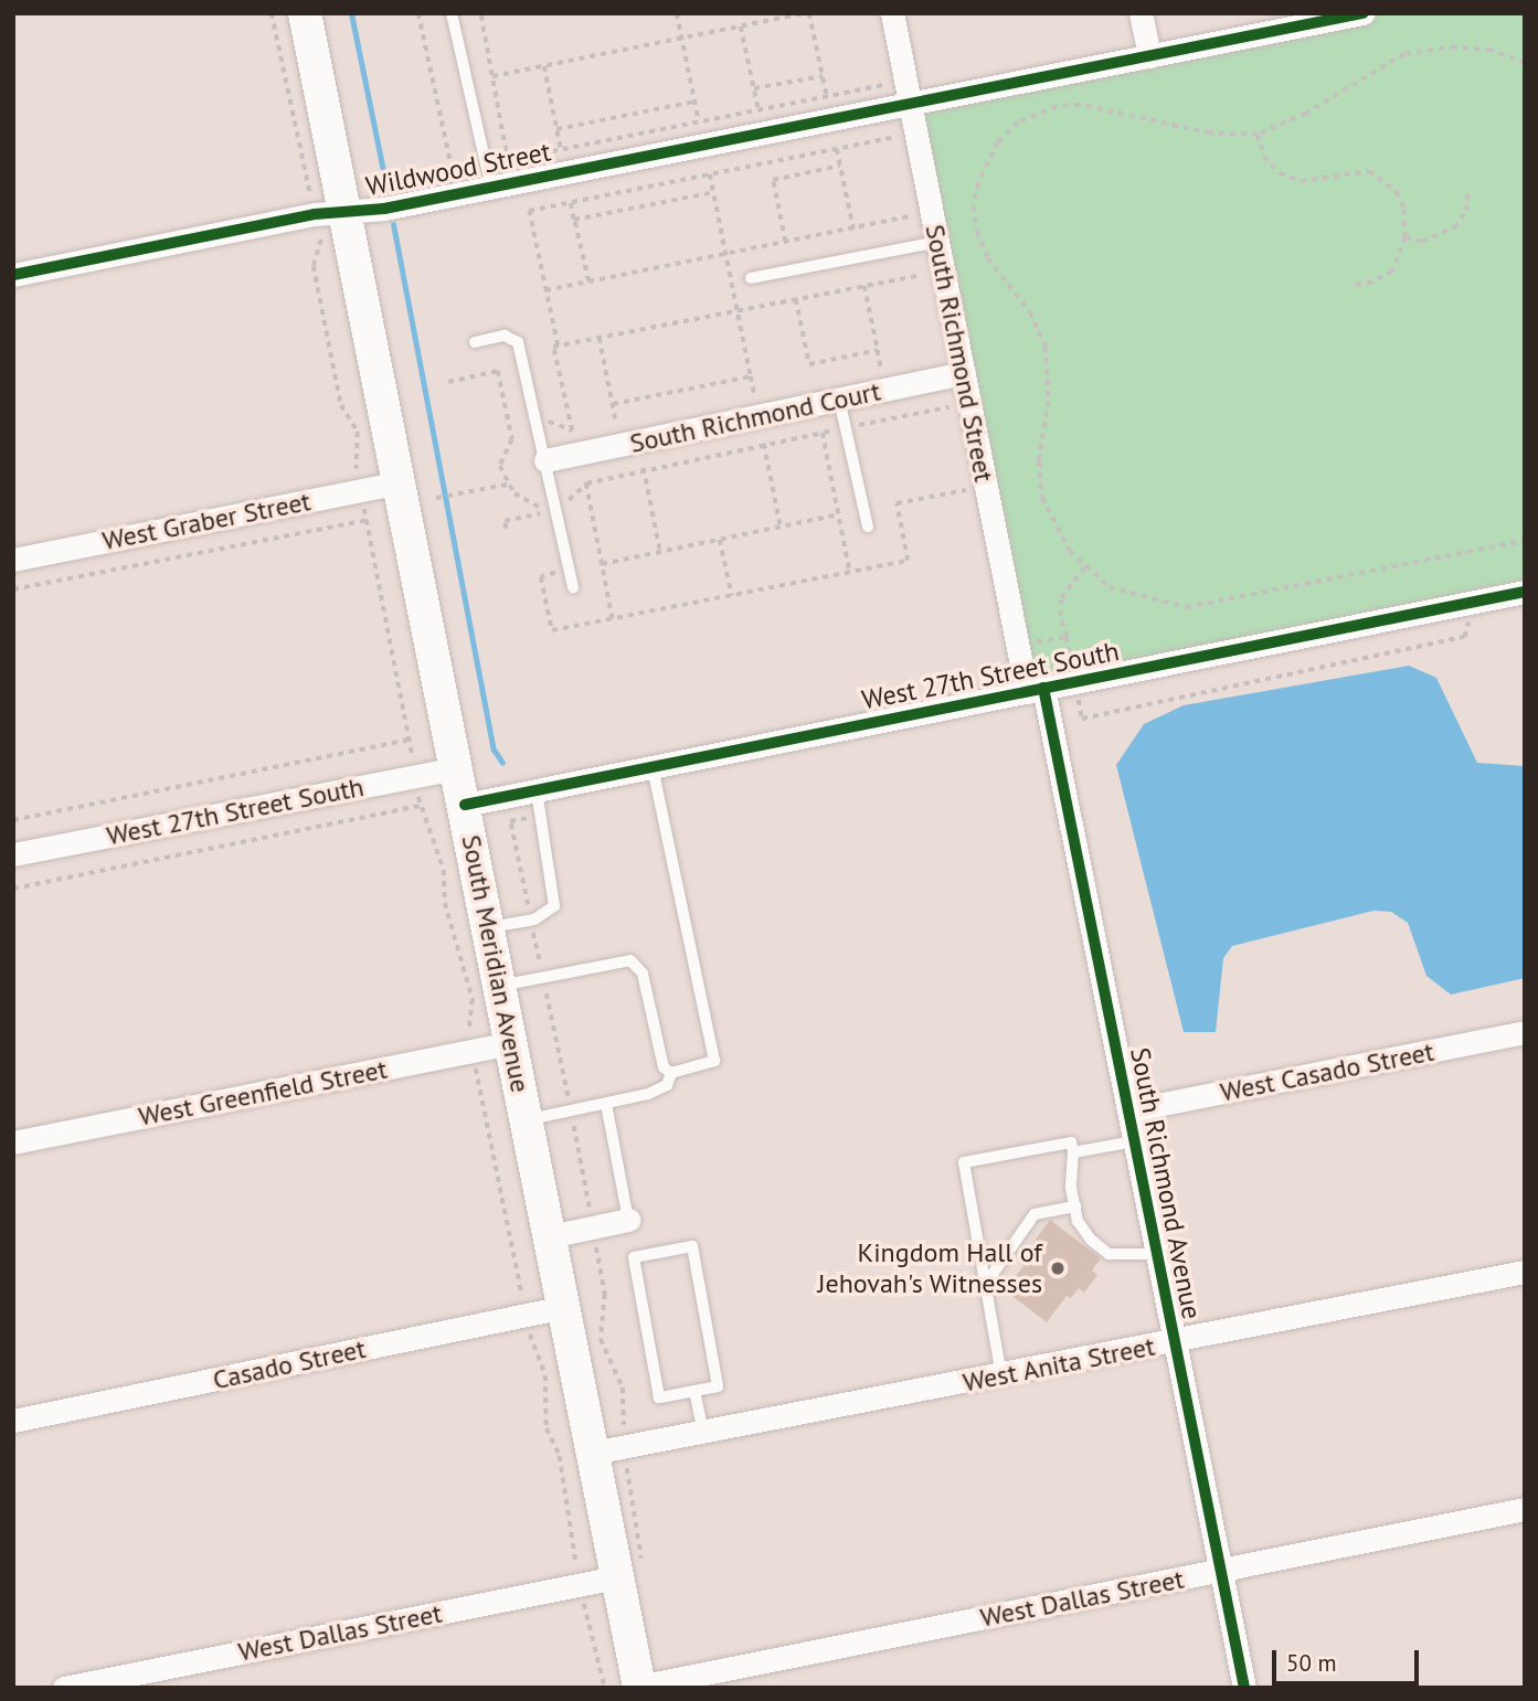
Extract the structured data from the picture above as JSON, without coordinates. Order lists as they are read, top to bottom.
{
  "streets": {
    "main road": ["South Meridian Avenue"],
    "street": [
      "Wildwood Street",
      "South Richmond Street",
      "South Richmond Court",
      "West Graber Street",
      "West 27th Street South",
      "West Casado Street",
      "West Greenfield Street",
      "South Richmond Avenue",
      "Casado Street",
      "West Anita Street",
      "West Dallas Street"
    ]
  },
  "crossings": [
    ["Wildwood Street", "South Richmond Street"],
    ["Wildwood Street", "South Meridian Avenue"],
    ["South Richmond Street", "South Richmond Court"],
    ["South Richmond Street", "West 27th Street South"],
    ["South Richmond Street", "South Richmond Avenue"],
    ["West Graber Street", "South Meridian Avenue"],
    ["West 27th Street South", "South Meridian Avenue"],
    ["West 27th Street South", "South Richmond Avenue"],
    ["South Meridian Avenue", "West Greenfield Street"],
    ["South Meridian Avenue", "Casado Street"],
    ["South Meridian Avenue", "West Anita Street"],
    ["South Meridian Avenue", "West Dallas Street"],
    ["West Casado Street", "South Richmond Avenue"],
    ["South Richmond Avenue", "West Anita Street"],
    ["South Richmond Avenue", "West Dallas Street"]
  ],
  "places": ["Kingdom Hall of Jehovah's Witnesses"],
  "scale_bar": "50 m"
}
